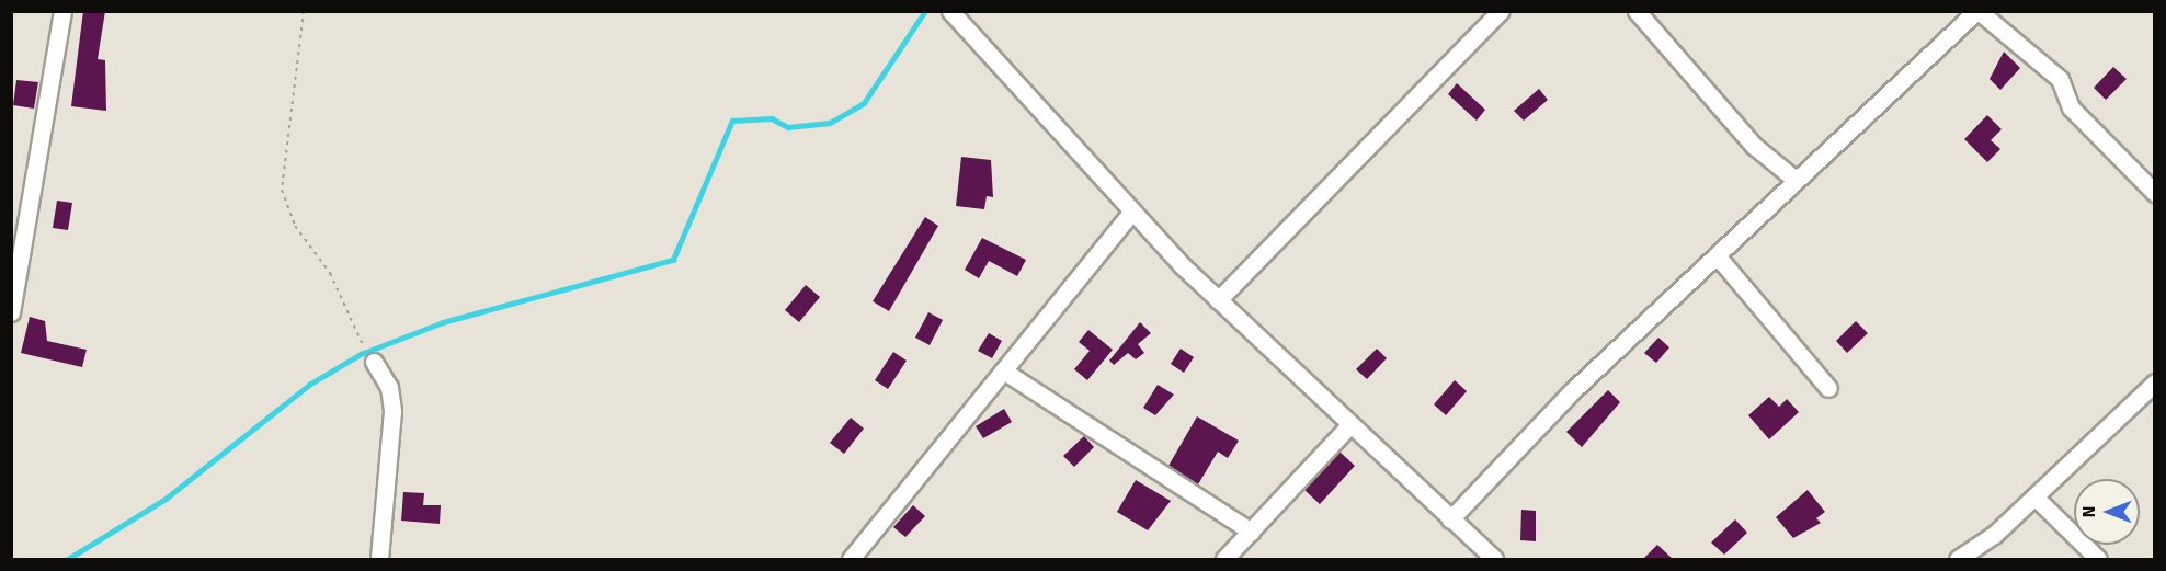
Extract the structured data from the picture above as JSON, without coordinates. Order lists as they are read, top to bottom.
{
  "north": "left"
}
